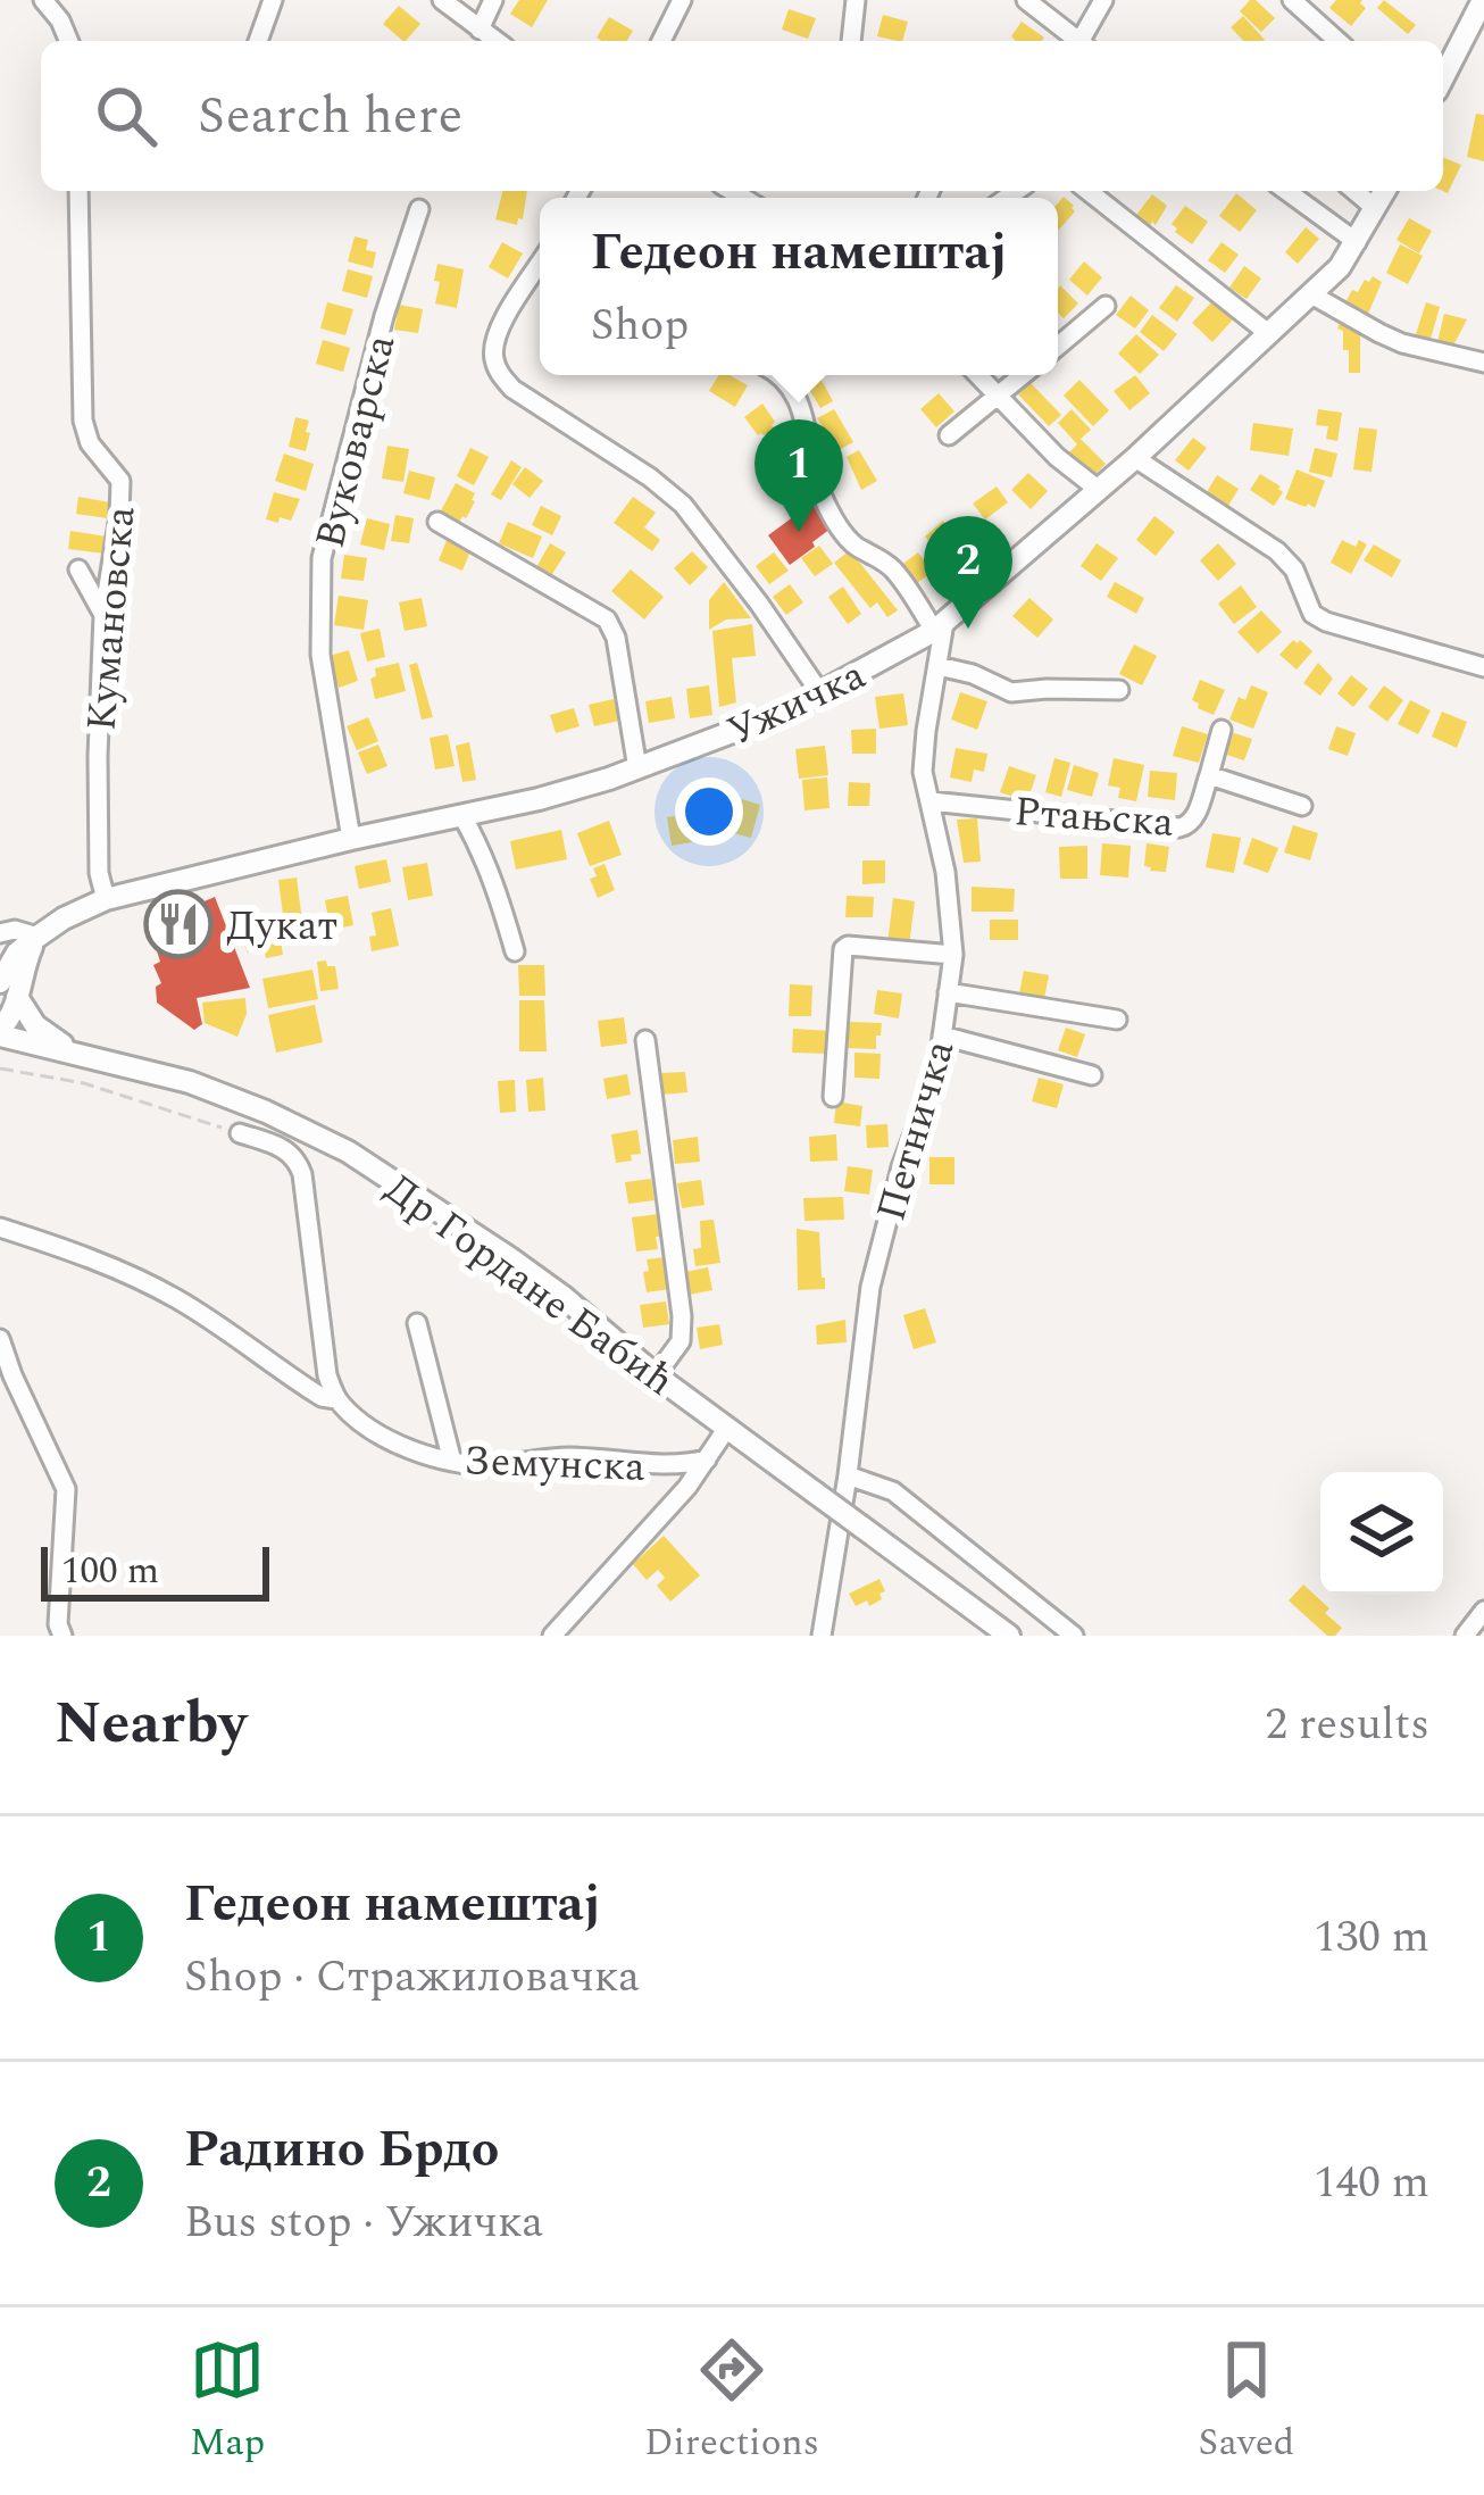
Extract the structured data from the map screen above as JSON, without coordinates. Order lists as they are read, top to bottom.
{
  "streets": {
    "main road": ["Ужичка", "Др Гордане Бабић"],
    "street": [
      "Вуковарска",
      "Кумановска",
      "Ртањска",
      "Петничка",
      "Земунска"
    ]
  },
  "crossings": [
    ["Вуковарска", "Ужичка"],
    ["Кумановска", "Ужичка"],
    ["Ужичка", "Петничка"],
    ["Ужичка", "Др Гордане Бабић"],
    ["Ртањска", "Петничка"]
  ],
  "places": {
    "restaurant": ["Дукат"]
  },
  "scale_bar": "100 m",
  "page": {
    "search": "Search here",
    "popup": ["Гедеон намештај", "Shop"],
    "pins": ["1", "2"],
    "scale": "100 m",
    "heading": ["Nearby", "2 results"],
    "list": [
      {
        "mark": "1",
        "name": "Гедеон намештај",
        "note": "Shop · Стражиловачка",
        "value": "130 m"
      },
      {
        "mark": "2",
        "name": "Радино Брдо",
        "note": "Bus stop · Ужичка",
        "value": "140 m"
      }
    ],
    "nav": ["Map", "Directions", "Saved"]
  }
}
